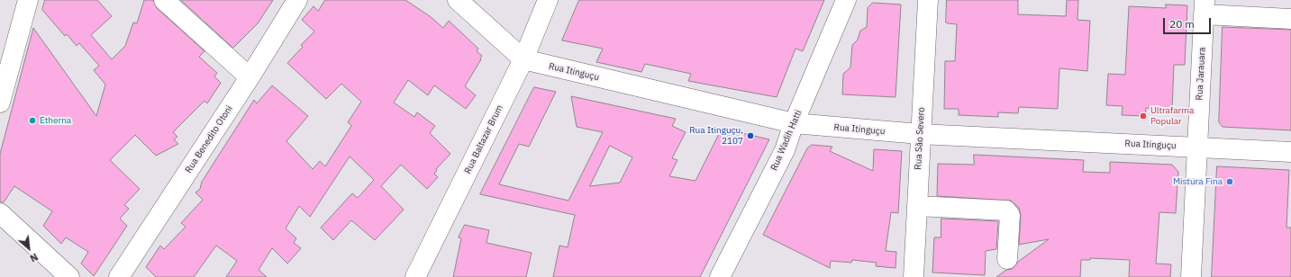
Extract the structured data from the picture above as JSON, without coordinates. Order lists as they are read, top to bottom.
{
  "streets": {
    "street": [
      "Rua Itinguçu",
      "Rua Jarauara",
      "Rua São Severo",
      "Rua Benedito Otoni",
      "Rua Baltazar Brum",
      "Rua Wadih Hatti"
    ]
  },
  "crossings": [
    ["Rua Itinguçu", "Rua Jarauara"],
    ["Rua Itinguçu", "Rua São Severo"],
    ["Rua Itinguçu", "Rua Baltazar Brum"],
    ["Rua Itinguçu", "Rua Wadih Hatti"]
  ],
  "places": [
    "Ultrafarma Popular",
    "Etherna",
    "Rua Itinguçu, 2107",
    "Mistura Fina"
  ],
  "scale_bar": "20 m",
  "north": "bottom right"
}
